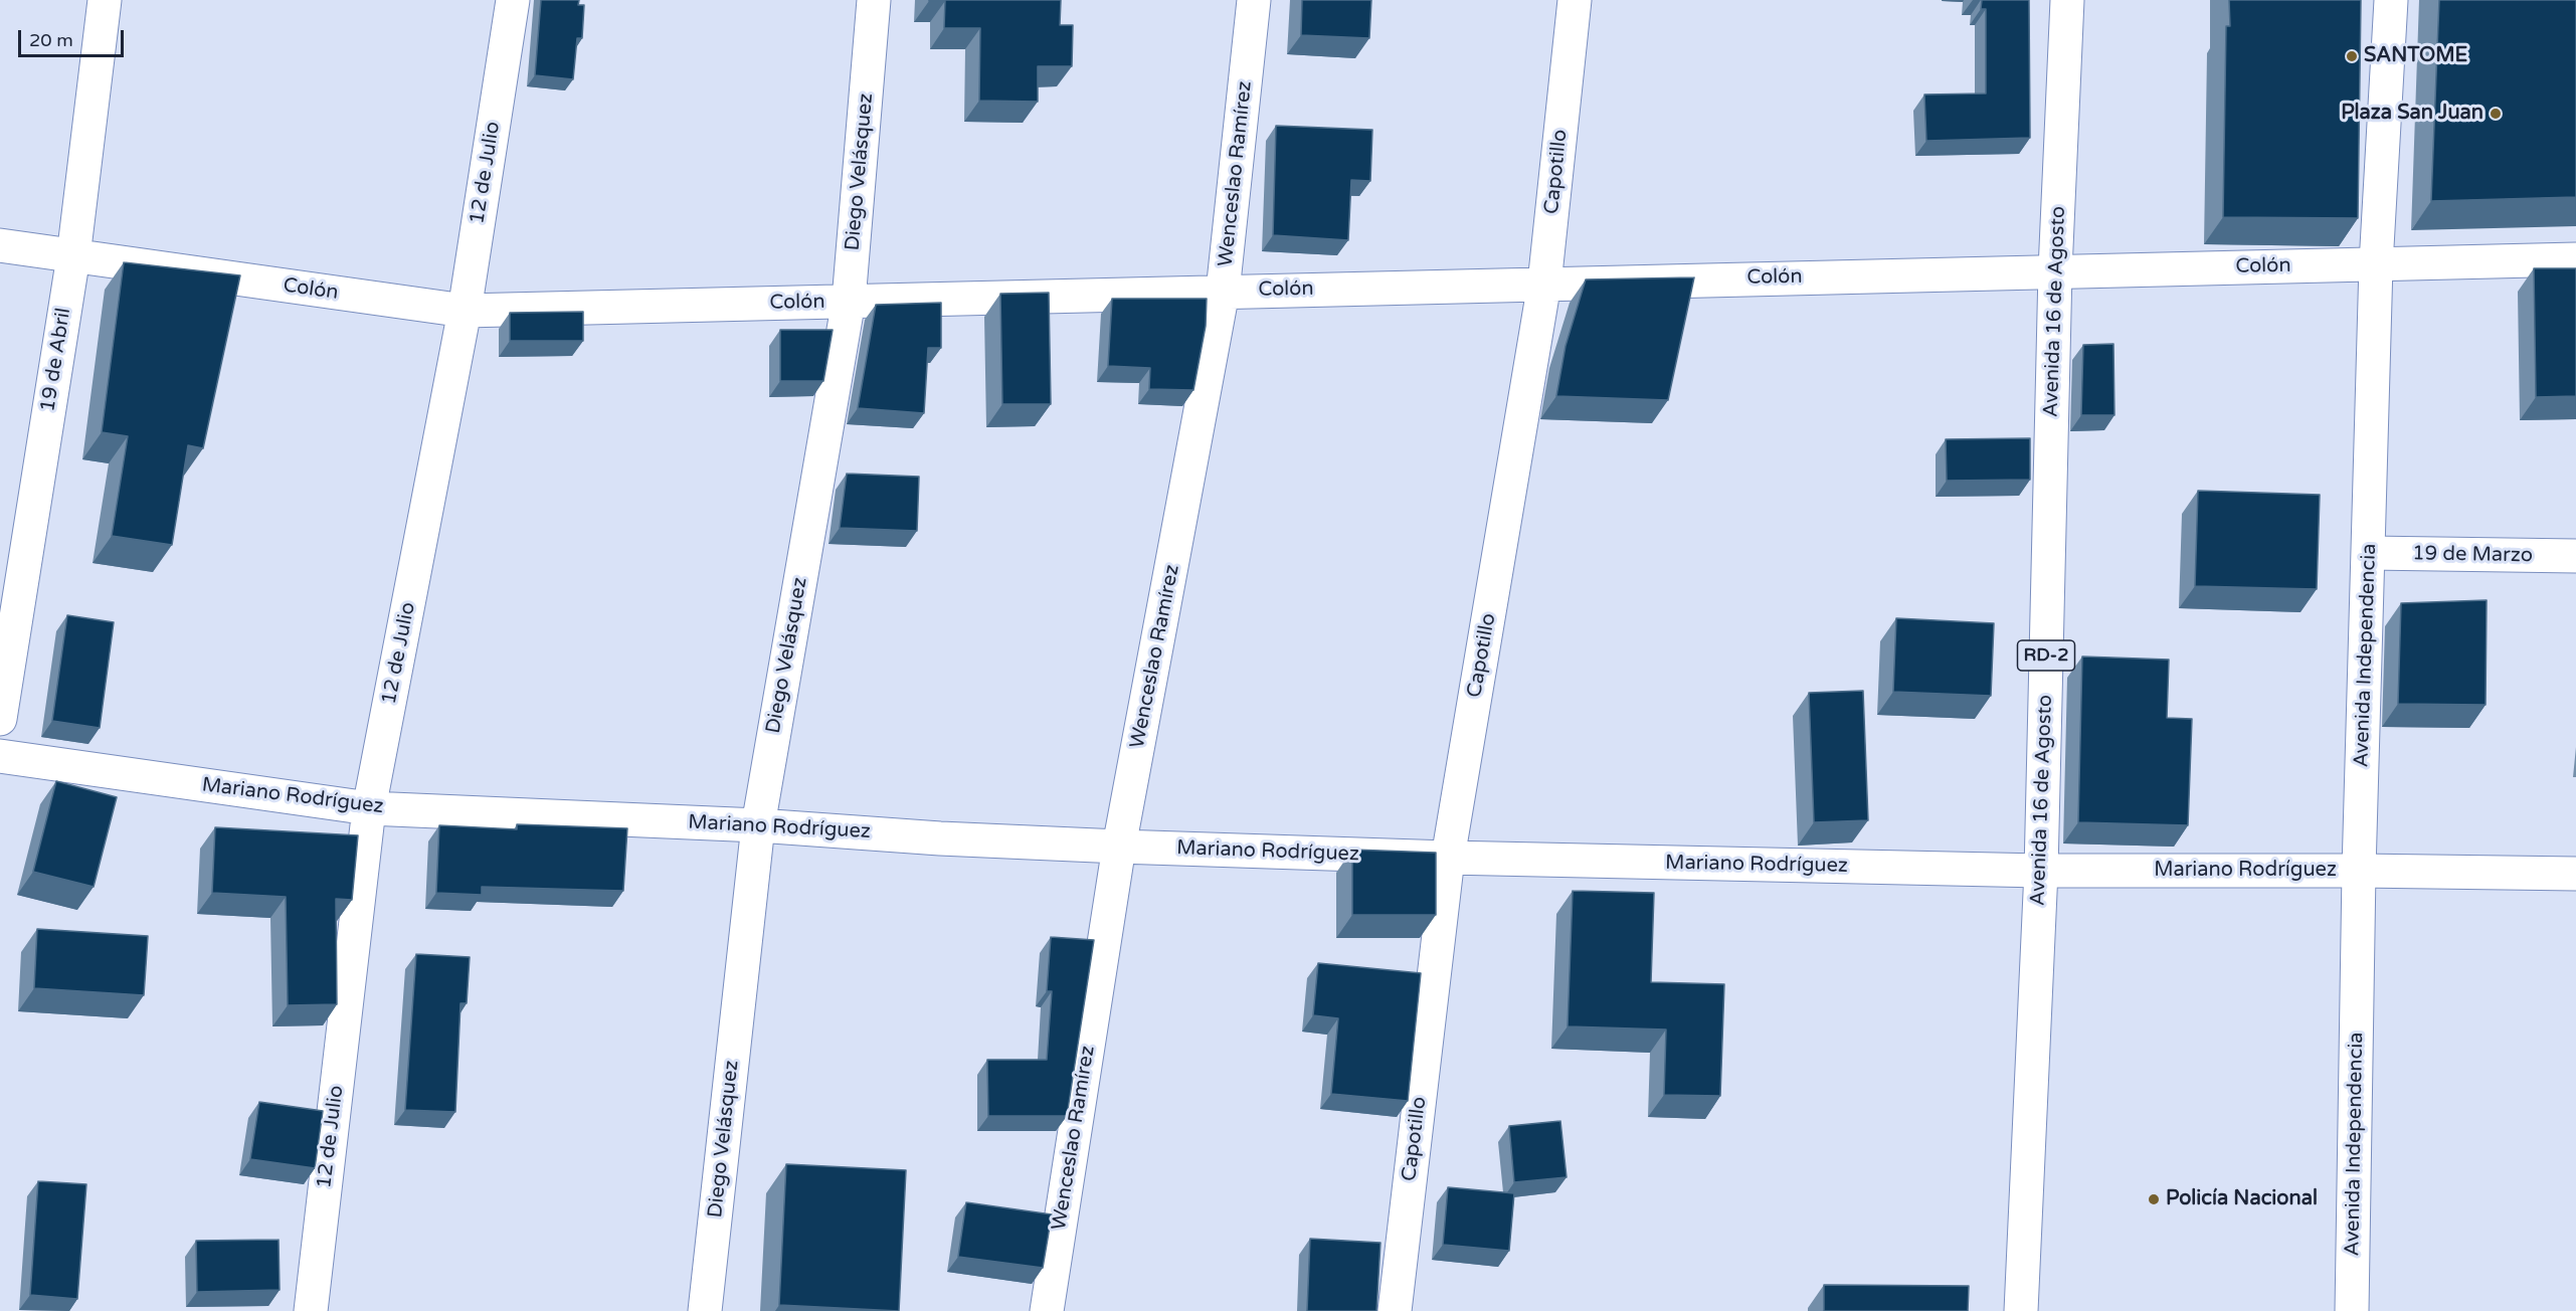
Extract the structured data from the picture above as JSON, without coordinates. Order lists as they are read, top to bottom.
{
  "streets": {
    "street": [
      "Diego Velásquez",
      "Capotillo",
      "12 de Julio",
      "Wenceslao Ramírez",
      "Colón",
      "Avenida 16 de Agosto",
      "19 de Abril",
      "19 de Marzo",
      "RD-2",
      "Avenida Independencia",
      "Mariano Rodríguez"
    ]
  },
  "crossings": [
    ["Diego Velásquez", "Colón"],
    ["Diego Velásquez", "Mariano Rodríguez"],
    ["Capotillo", "Colón"],
    ["Capotillo", "Mariano Rodríguez"],
    ["12 de Julio", "Colón"],
    ["12 de Julio", "Mariano Rodríguez"],
    ["Wenceslao Ramírez", "Colón"],
    ["Wenceslao Ramírez", "Mariano Rodríguez"],
    ["Colón", "Avenida 16 de Agosto"],
    ["Colón", "19 de Abril"],
    ["Colón", "Avenida Independencia"],
    ["Avenida 16 de Agosto", "Mariano Rodríguez"],
    ["19 de Marzo", "Avenida Independencia"],
    ["Avenida Independencia", "Mariano Rodríguez"]
  ],
  "places": ["SANTOME", "Plaza San Juan", "Policía Nacional"],
  "scale_bar": "20 m"
}
